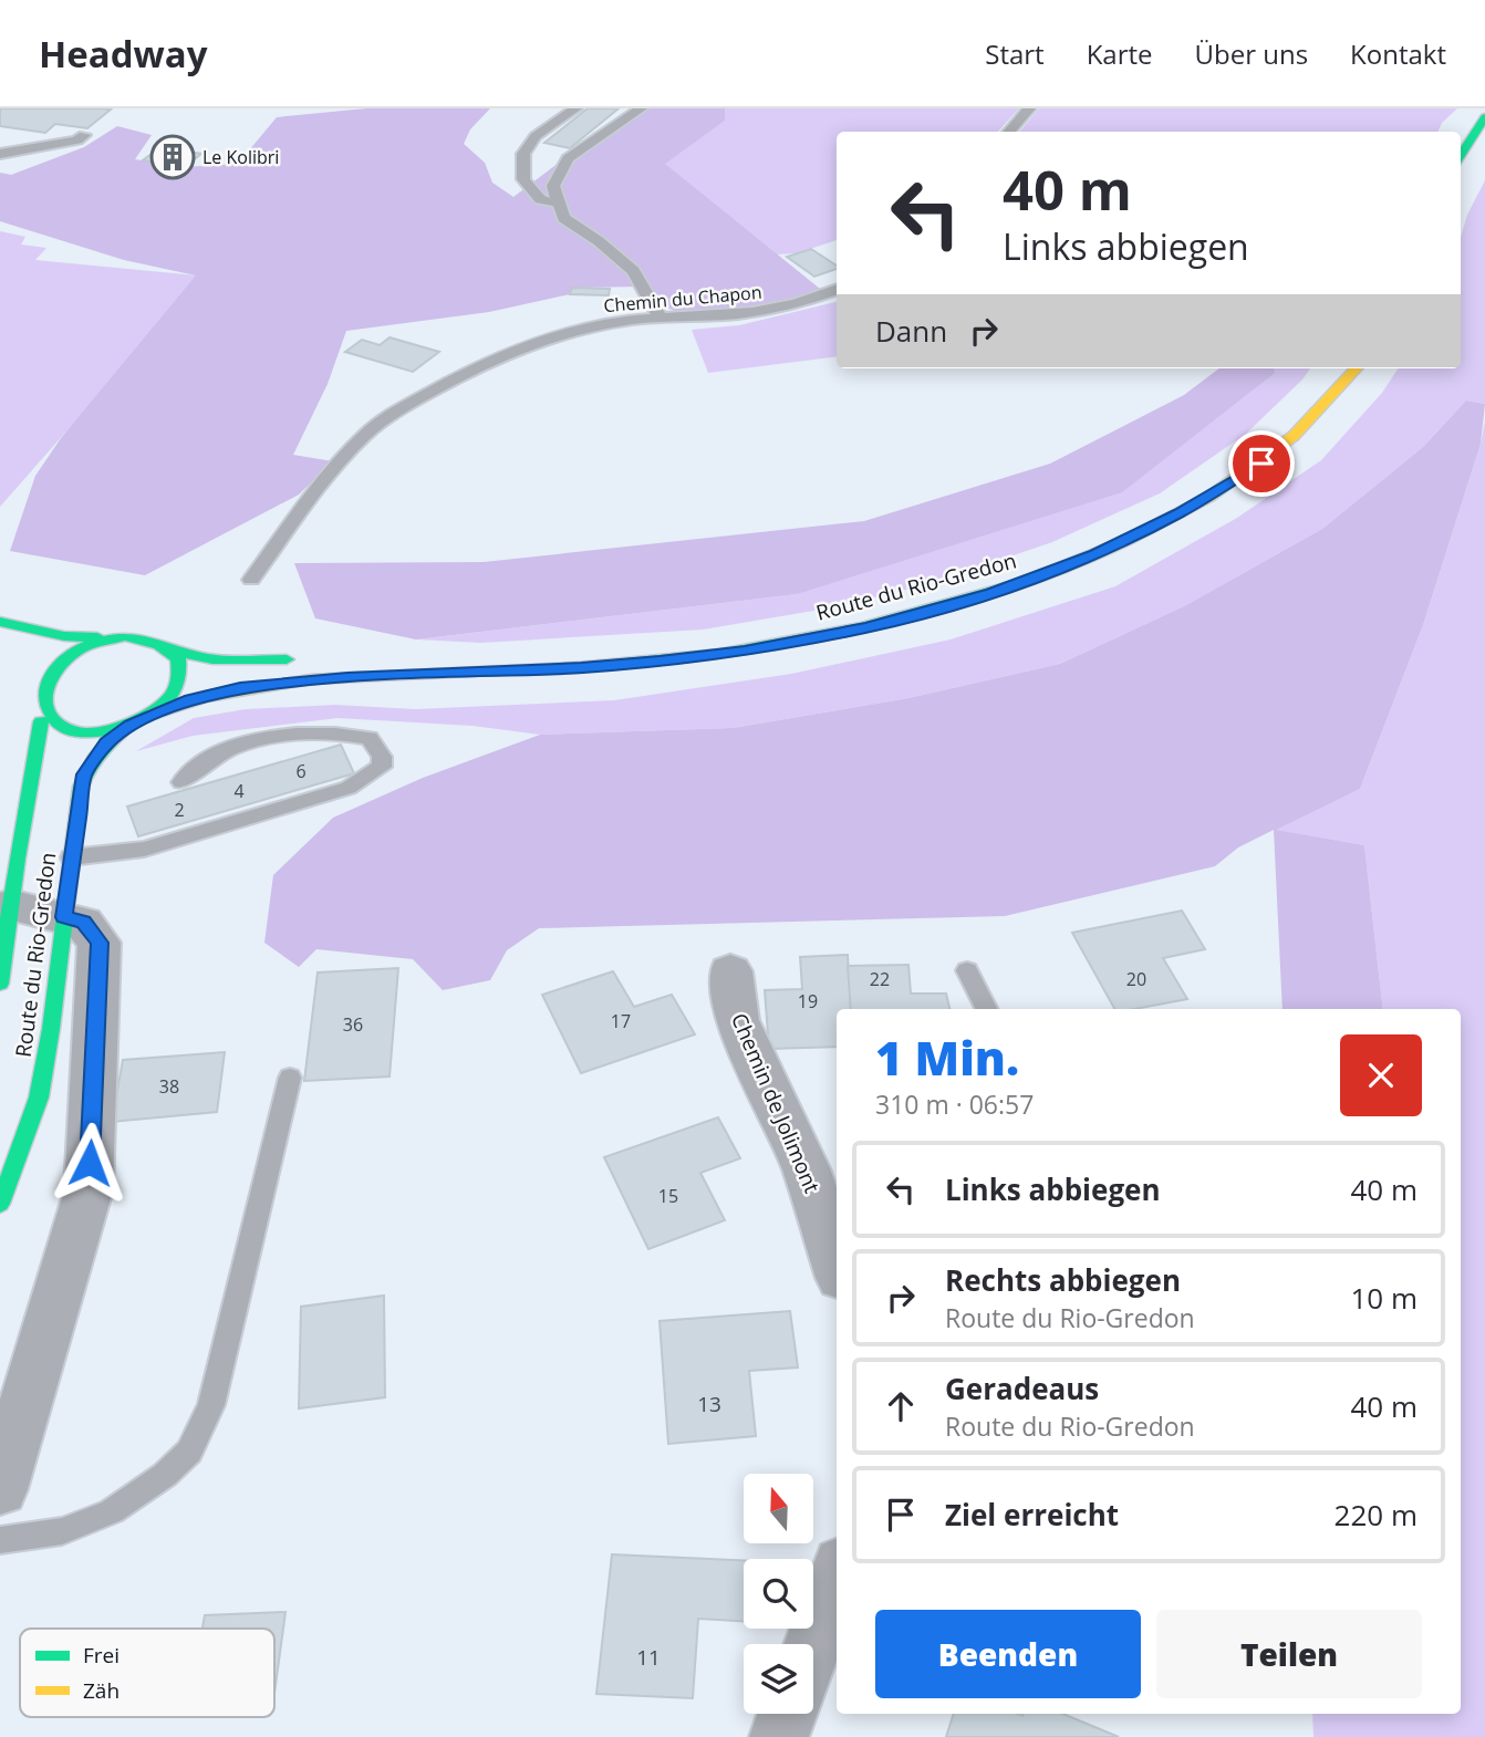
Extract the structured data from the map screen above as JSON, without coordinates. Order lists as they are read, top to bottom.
{
  "streets": {
    "main road": ["Route du Rio-Gredon"],
    "street": ["Chemin de Jolimont"],
    "lane": ["Chemin du Chapon"]
  },
  "places": {
    "building": ["Le Kolibri"]
  },
  "house_numbers": [
    "6",
    "4",
    "2",
    "22",
    "20",
    "19",
    "17",
    "36",
    "38",
    "15",
    "13",
    "11"
  ],
  "legend": ["Frei", "Zäh"],
  "north": "top",
  "page": {
    "header": "Headway",
    "nav": [
      "Start",
      "Karte",
      "Über uns",
      "Kontakt"
    ],
    "turn": ["40 m", "Links abbiegen"],
    "then": "Dann",
    "heading": ["1 Min.", "310 m · 06:57"],
    "list": [
      {
        "name": "Links abbiegen",
        "value": "40 m"
      },
      {
        "name": "Rechts abbiegen",
        "note": "Route du Rio-Gredon",
        "value": "10 m"
      },
      {
        "name": "Geradeaus",
        "note": "Route du Rio-Gredon",
        "value": "40 m"
      },
      {
        "name": "Ziel erreicht",
        "value": "220 m"
      }
    ],
    "buttons": ["Beenden", "Teilen"]
  }
}
